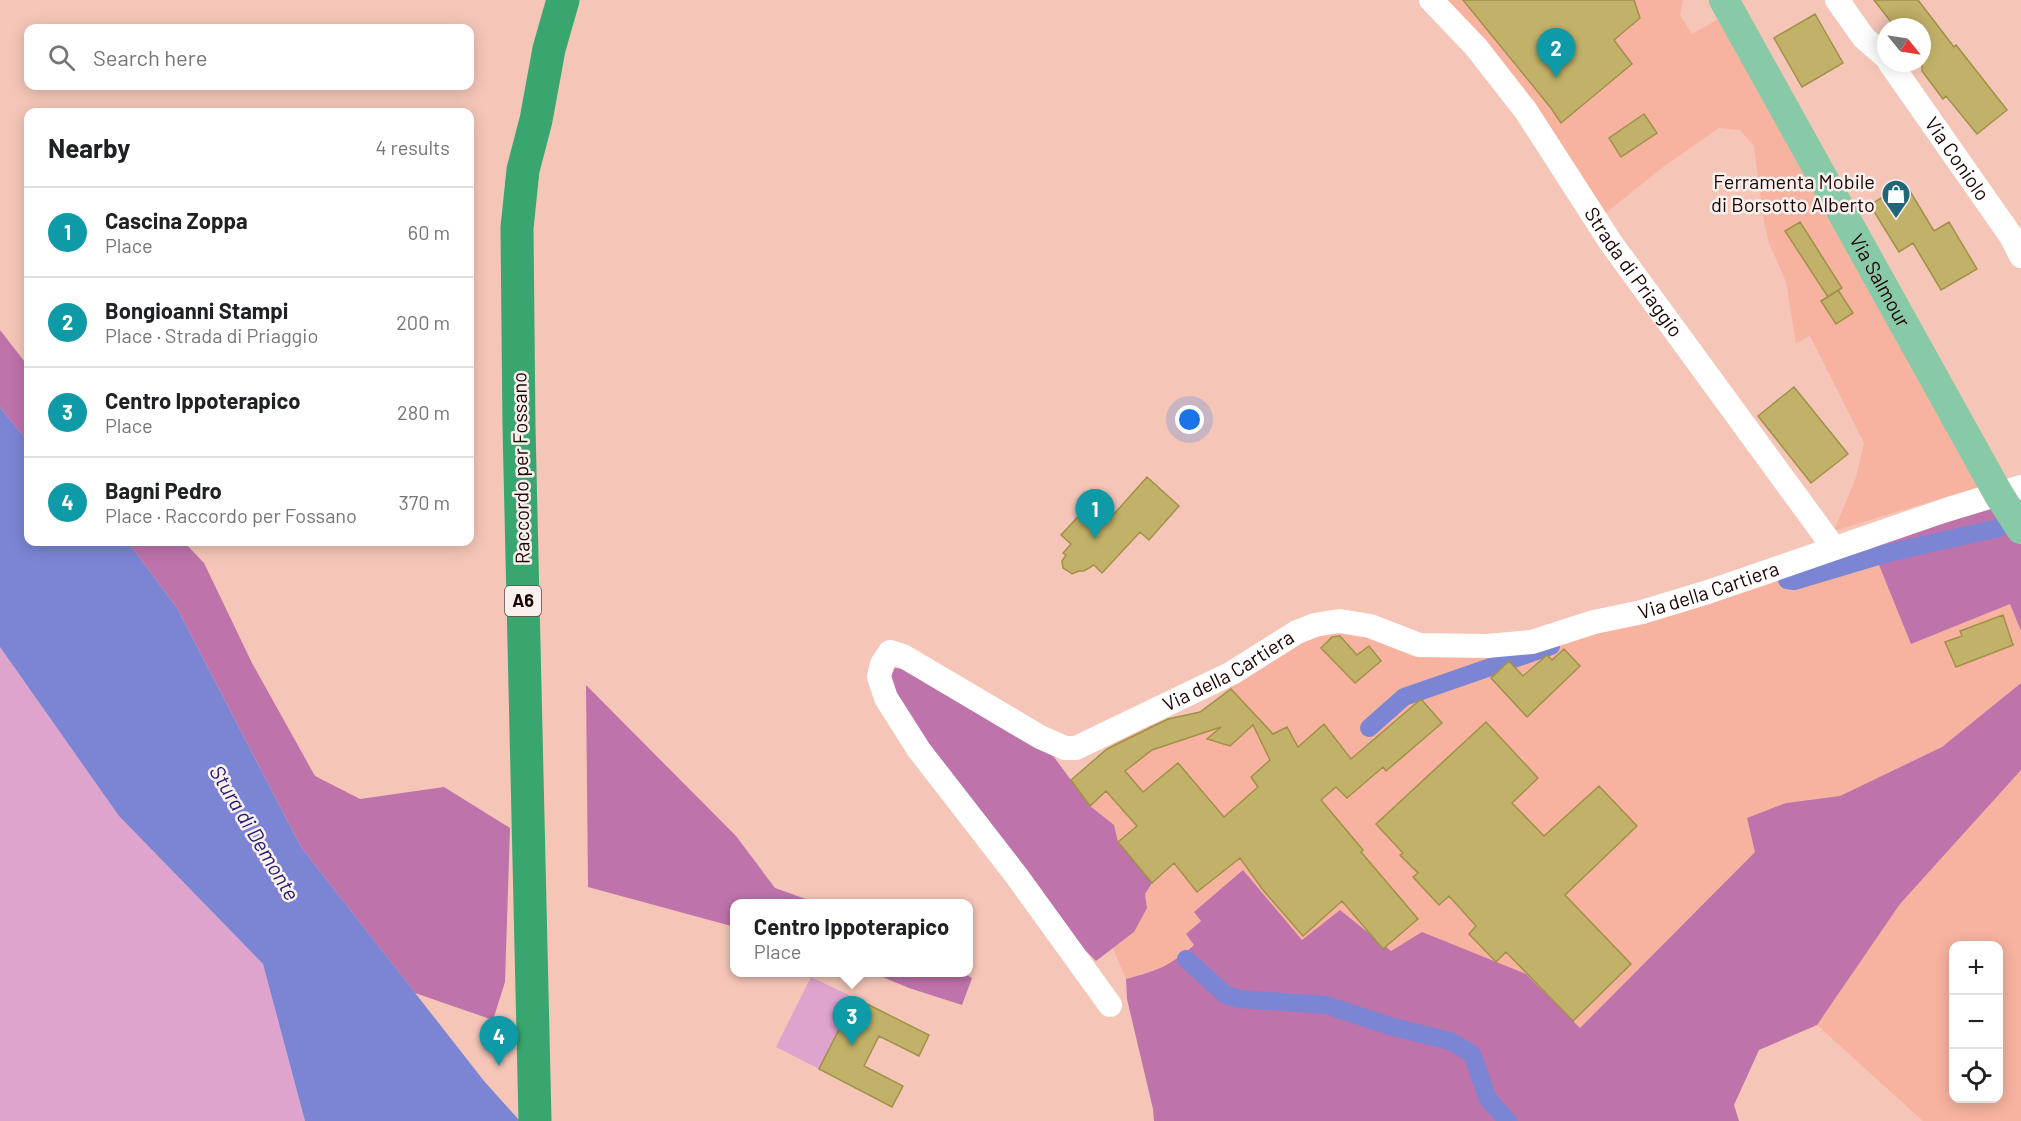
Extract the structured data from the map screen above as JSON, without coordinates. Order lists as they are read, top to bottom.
{
  "streets": {
    "highway": ["Raccordo per Fossano", "A6"],
    "main road": ["Via Salmour"],
    "street": ["Via Coniolo", "Strada di Priaggio", "Via della Cartiera"]
  },
  "crossings": [
    ["Strada di Priaggio", "Via della Cartiera"],
    ["Via Salmour", "Via della Cartiera"]
  ],
  "water": ["Stura di Demonte"],
  "places": {
    "shop": ["Ferramenta Mobile di Borsotto Alberto"]
  },
  "north": "bottom right",
  "page": {
    "search": "Search here",
    "pins": [
      "2",
      "1",
      "3",
      "4"
    ],
    "heading": ["Nearby", "4 results"],
    "list": [
      {
        "mark": "1",
        "name": "Cascina Zoppa",
        "note": "Place",
        "value": "60 m"
      },
      {
        "mark": "2",
        "name": "Bongioanni Stampi",
        "note": "Place · Strada di Priaggio",
        "value": "200 m"
      },
      {
        "mark": "3",
        "name": "Centro Ippoterapico",
        "note": "Place",
        "value": "280 m"
      },
      {
        "mark": "4",
        "name": "Bagni Pedro",
        "note": "Place · Raccordo per Fossano",
        "value": "370 m"
      }
    ],
    "popup": ["Centro Ippoterapico", "Place"],
    "map_buttons": ["+", "−"]
  }
}
